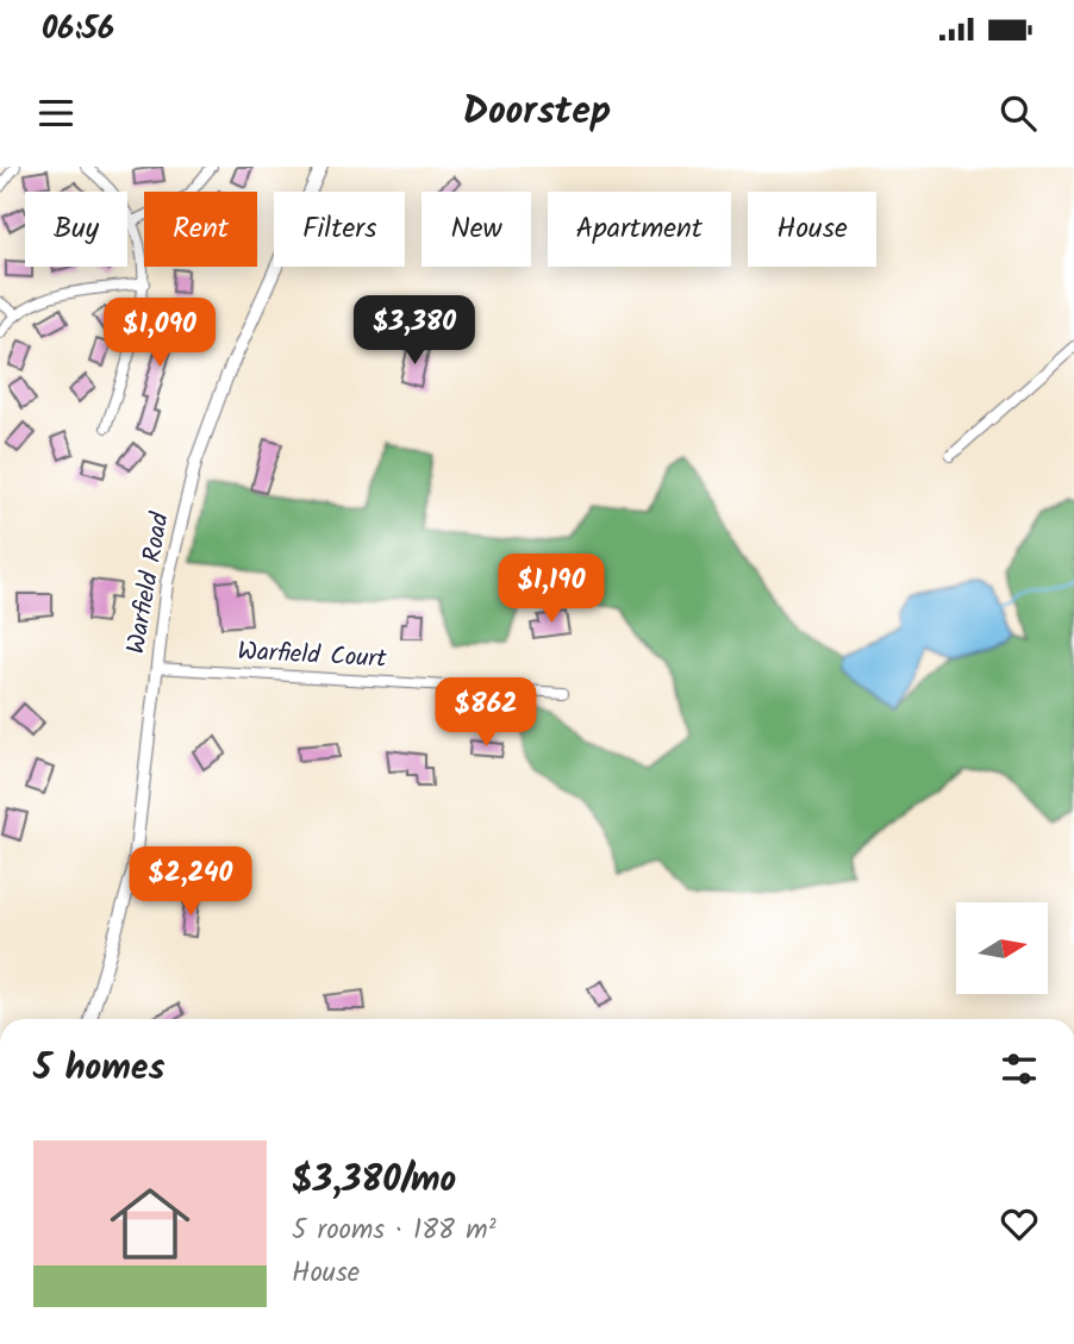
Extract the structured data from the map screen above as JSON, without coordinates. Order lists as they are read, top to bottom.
{
  "streets": {
    "street": ["Warfield Road", "Warfield Court"]
  },
  "crossings": [
    ["Warfield Road", "Warfield Court"]
  ],
  "north": "right",
  "page": {
    "status": "06:56",
    "header": "Doorstep",
    "chip": [
      "Buy",
      "Rent",
      "Filters",
      "New",
      "Apartment",
      "House"
    ],
    "price": [
      "$3,380",
      "$1,090",
      "$1,190",
      "$862",
      "$2,240"
    ],
    "heading": "5 homes",
    "list": [
      {
        "name": "$3,380/mo",
        "note": "5 rooms · 188 m² · House"
      }
    ]
  }
}
